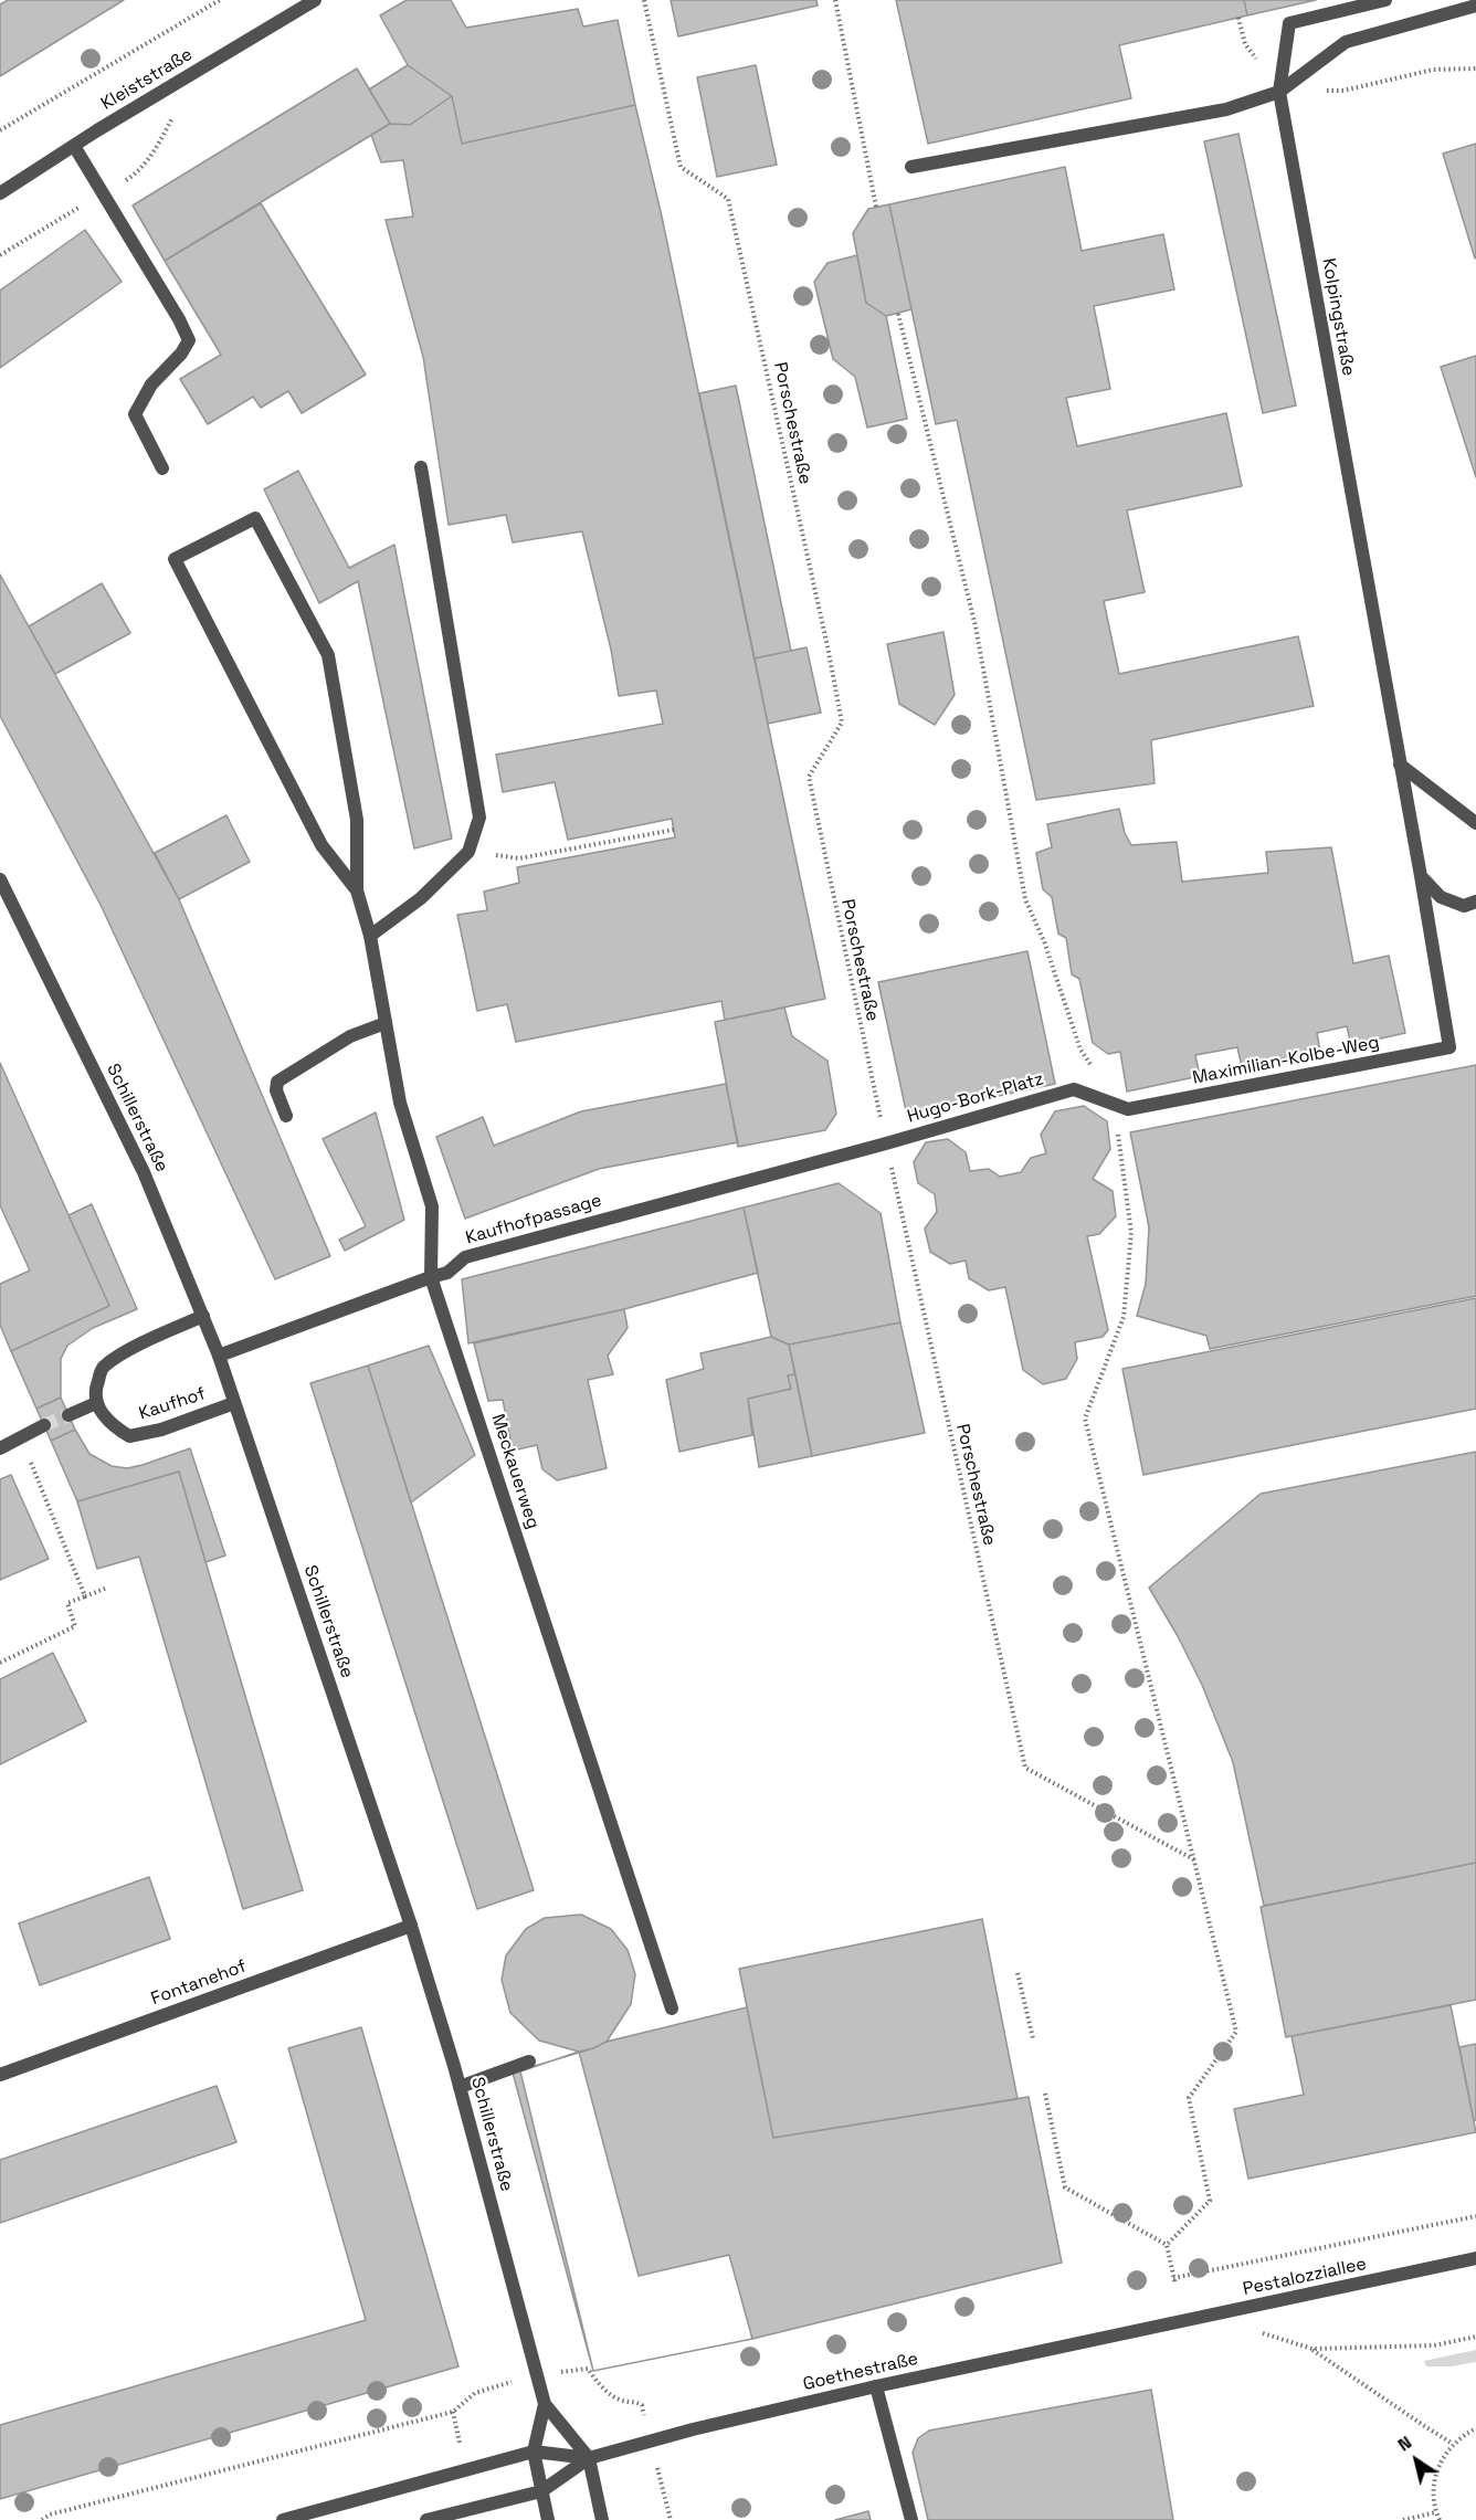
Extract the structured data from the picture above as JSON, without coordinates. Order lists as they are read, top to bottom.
{
  "streets": {
    "street": [
      "Kleiststraße",
      "Kolpingstraße",
      "Maximilian-Kolbe-Weg",
      "Hugo-Bork-Platz",
      "Schillerstraße",
      "Kaufhofpassage",
      "Kaufhof",
      "Meckauerweg",
      "Fontanehof",
      "Pestalozziallee",
      "Goethestraße"
    ],
    "path": ["Porschestraße"]
  },
  "crossings": [
    ["Kolpingstraße", "Maximilian-Kolbe-Weg"],
    ["Porschestraße", "Hugo-Bork-Platz"],
    ["Maximilian-Kolbe-Weg", "Hugo-Bork-Platz"],
    ["Hugo-Bork-Platz", "Kaufhofpassage"],
    ["Schillerstraße", "Kaufhofpassage"],
    ["Schillerstraße", "Kaufhof"],
    ["Schillerstraße", "Fontanehof"],
    ["Schillerstraße", "Goethestraße"],
    ["Kaufhofpassage", "Meckauerweg"],
    ["Pestalozziallee", "Goethestraße"]
  ],
  "north": "top left"
}
